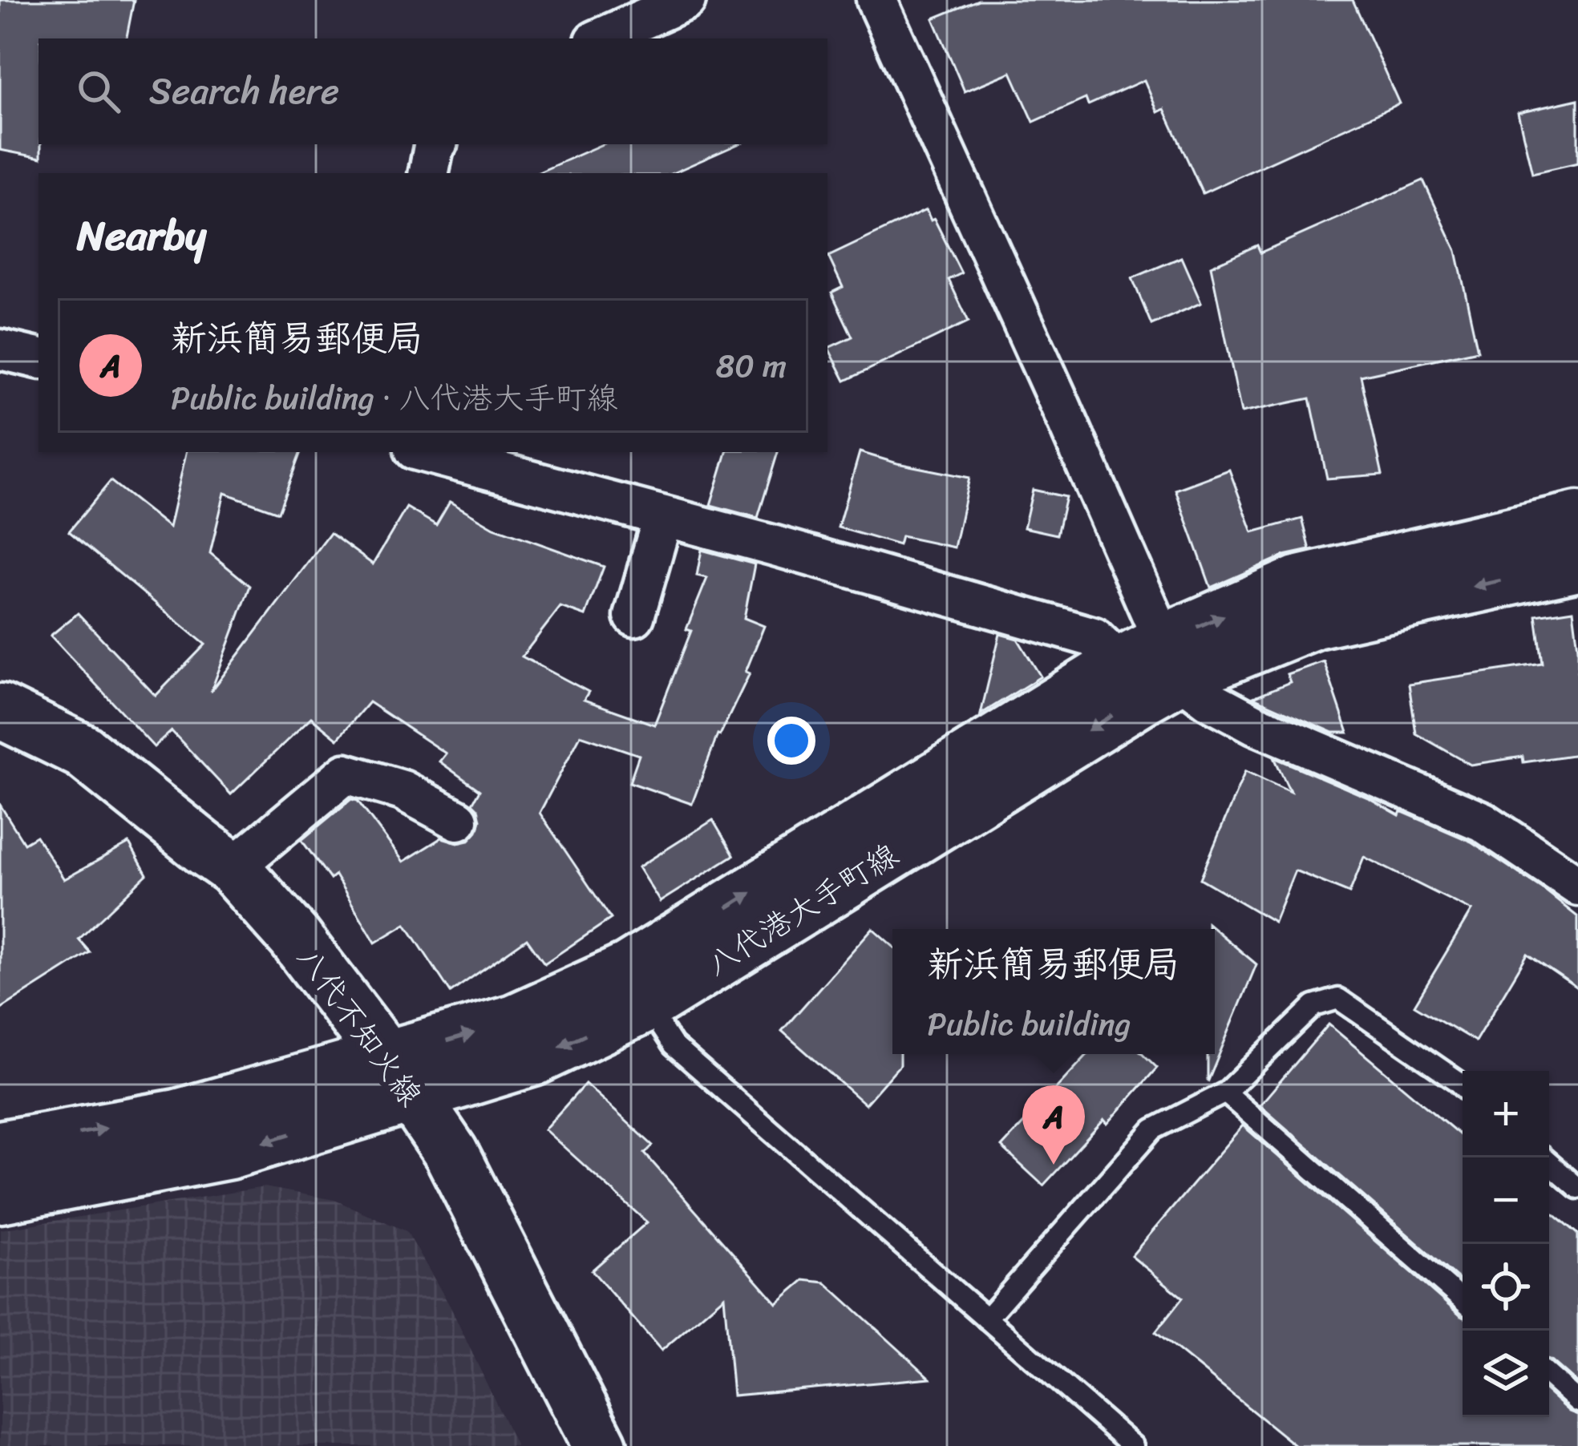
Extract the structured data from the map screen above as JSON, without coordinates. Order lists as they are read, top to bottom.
{
  "streets": {
    "main road": ["八代港大手町線", "八代不知火線"]
  },
  "crossings": [
    ["八代港大手町線", "八代不知火線"]
  ],
  "page": {
    "search": "Search here",
    "heading": "Nearby",
    "list": [
      {
        "mark": "A",
        "name": "新浜簡易郵便局",
        "note": "Public building · 八代港大手町線",
        "value": "80 m"
      }
    ],
    "popup": ["新浜簡易郵便局", "Public building"],
    "map_buttons": ["+", "−"],
    "pins": "A"
  }
}
